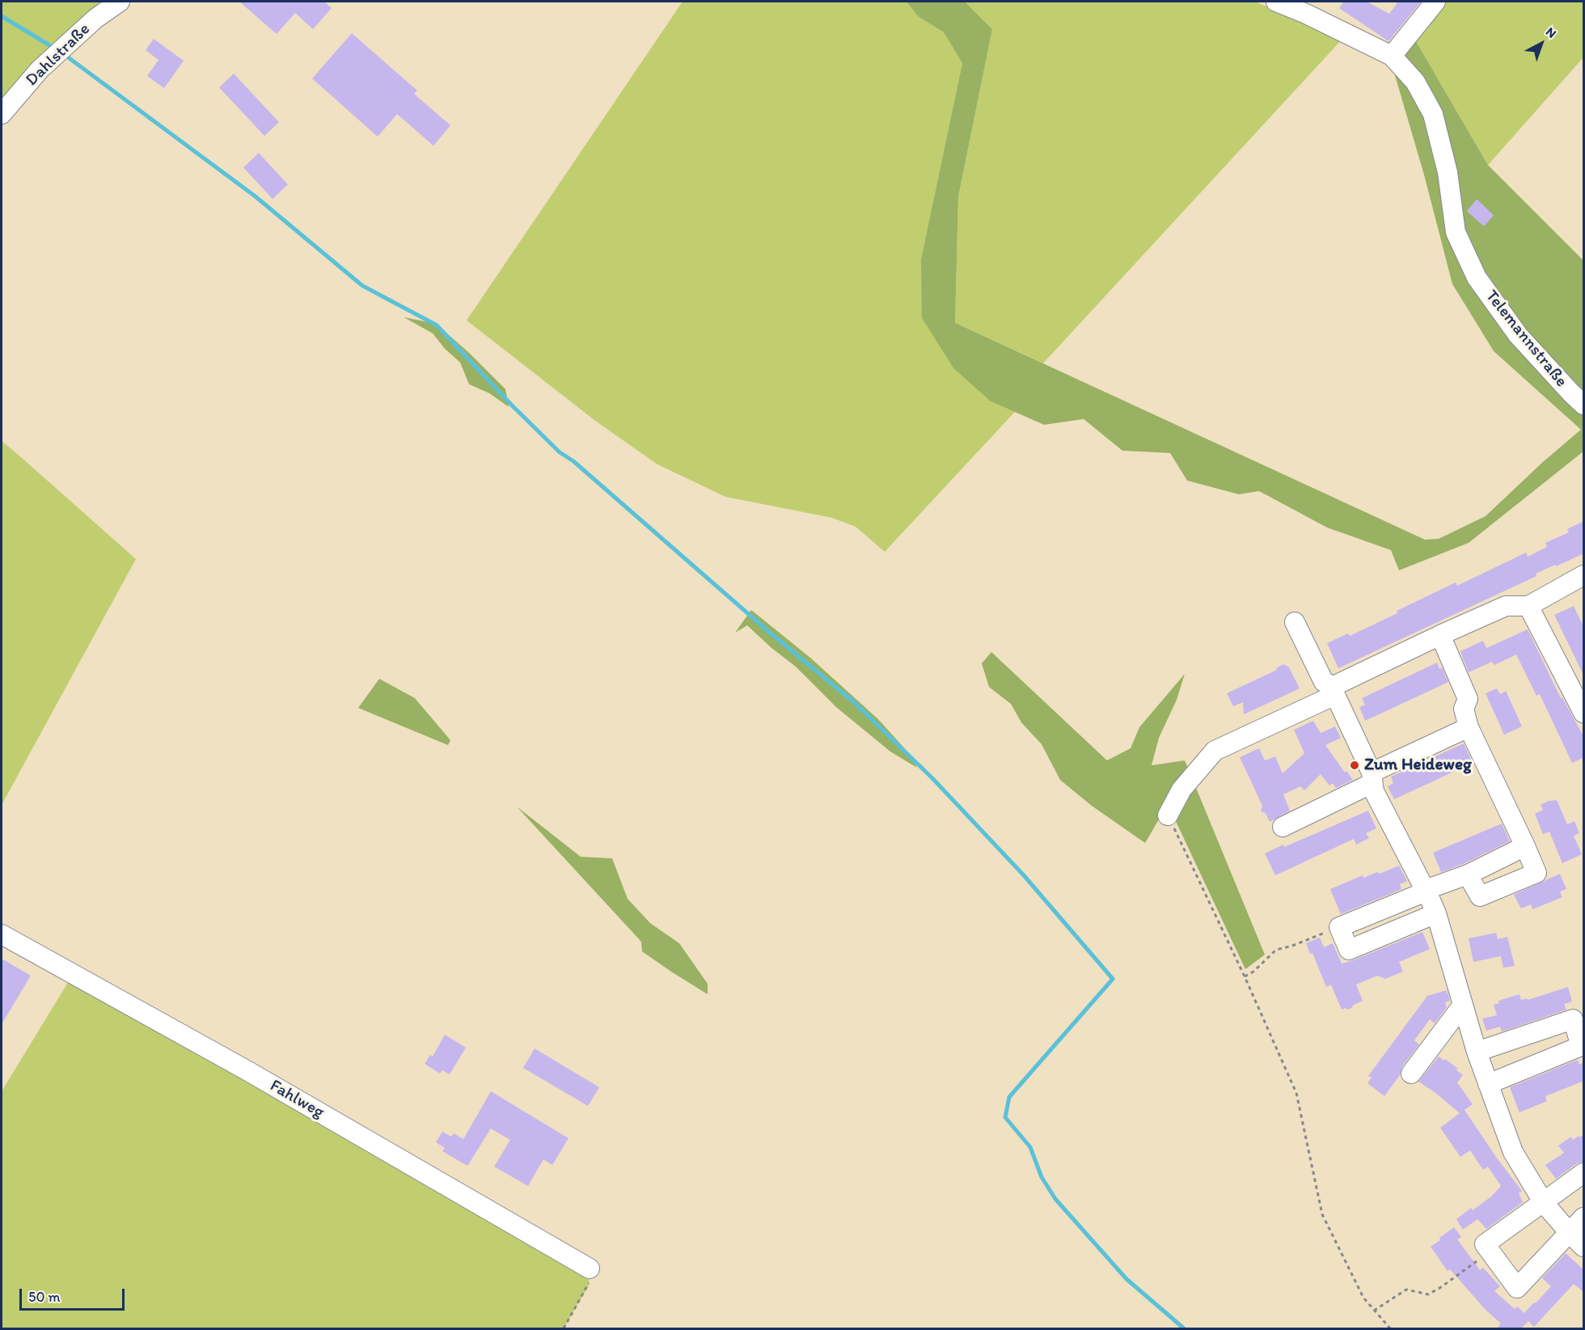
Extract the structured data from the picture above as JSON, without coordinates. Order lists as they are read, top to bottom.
{
  "streets": {
    "street": ["Dahlstraße", "Telemannstraße", "Fahlweg"]
  },
  "places": ["Zum Heideweg"],
  "scale_bar": "50 m",
  "north": "top right"
}
